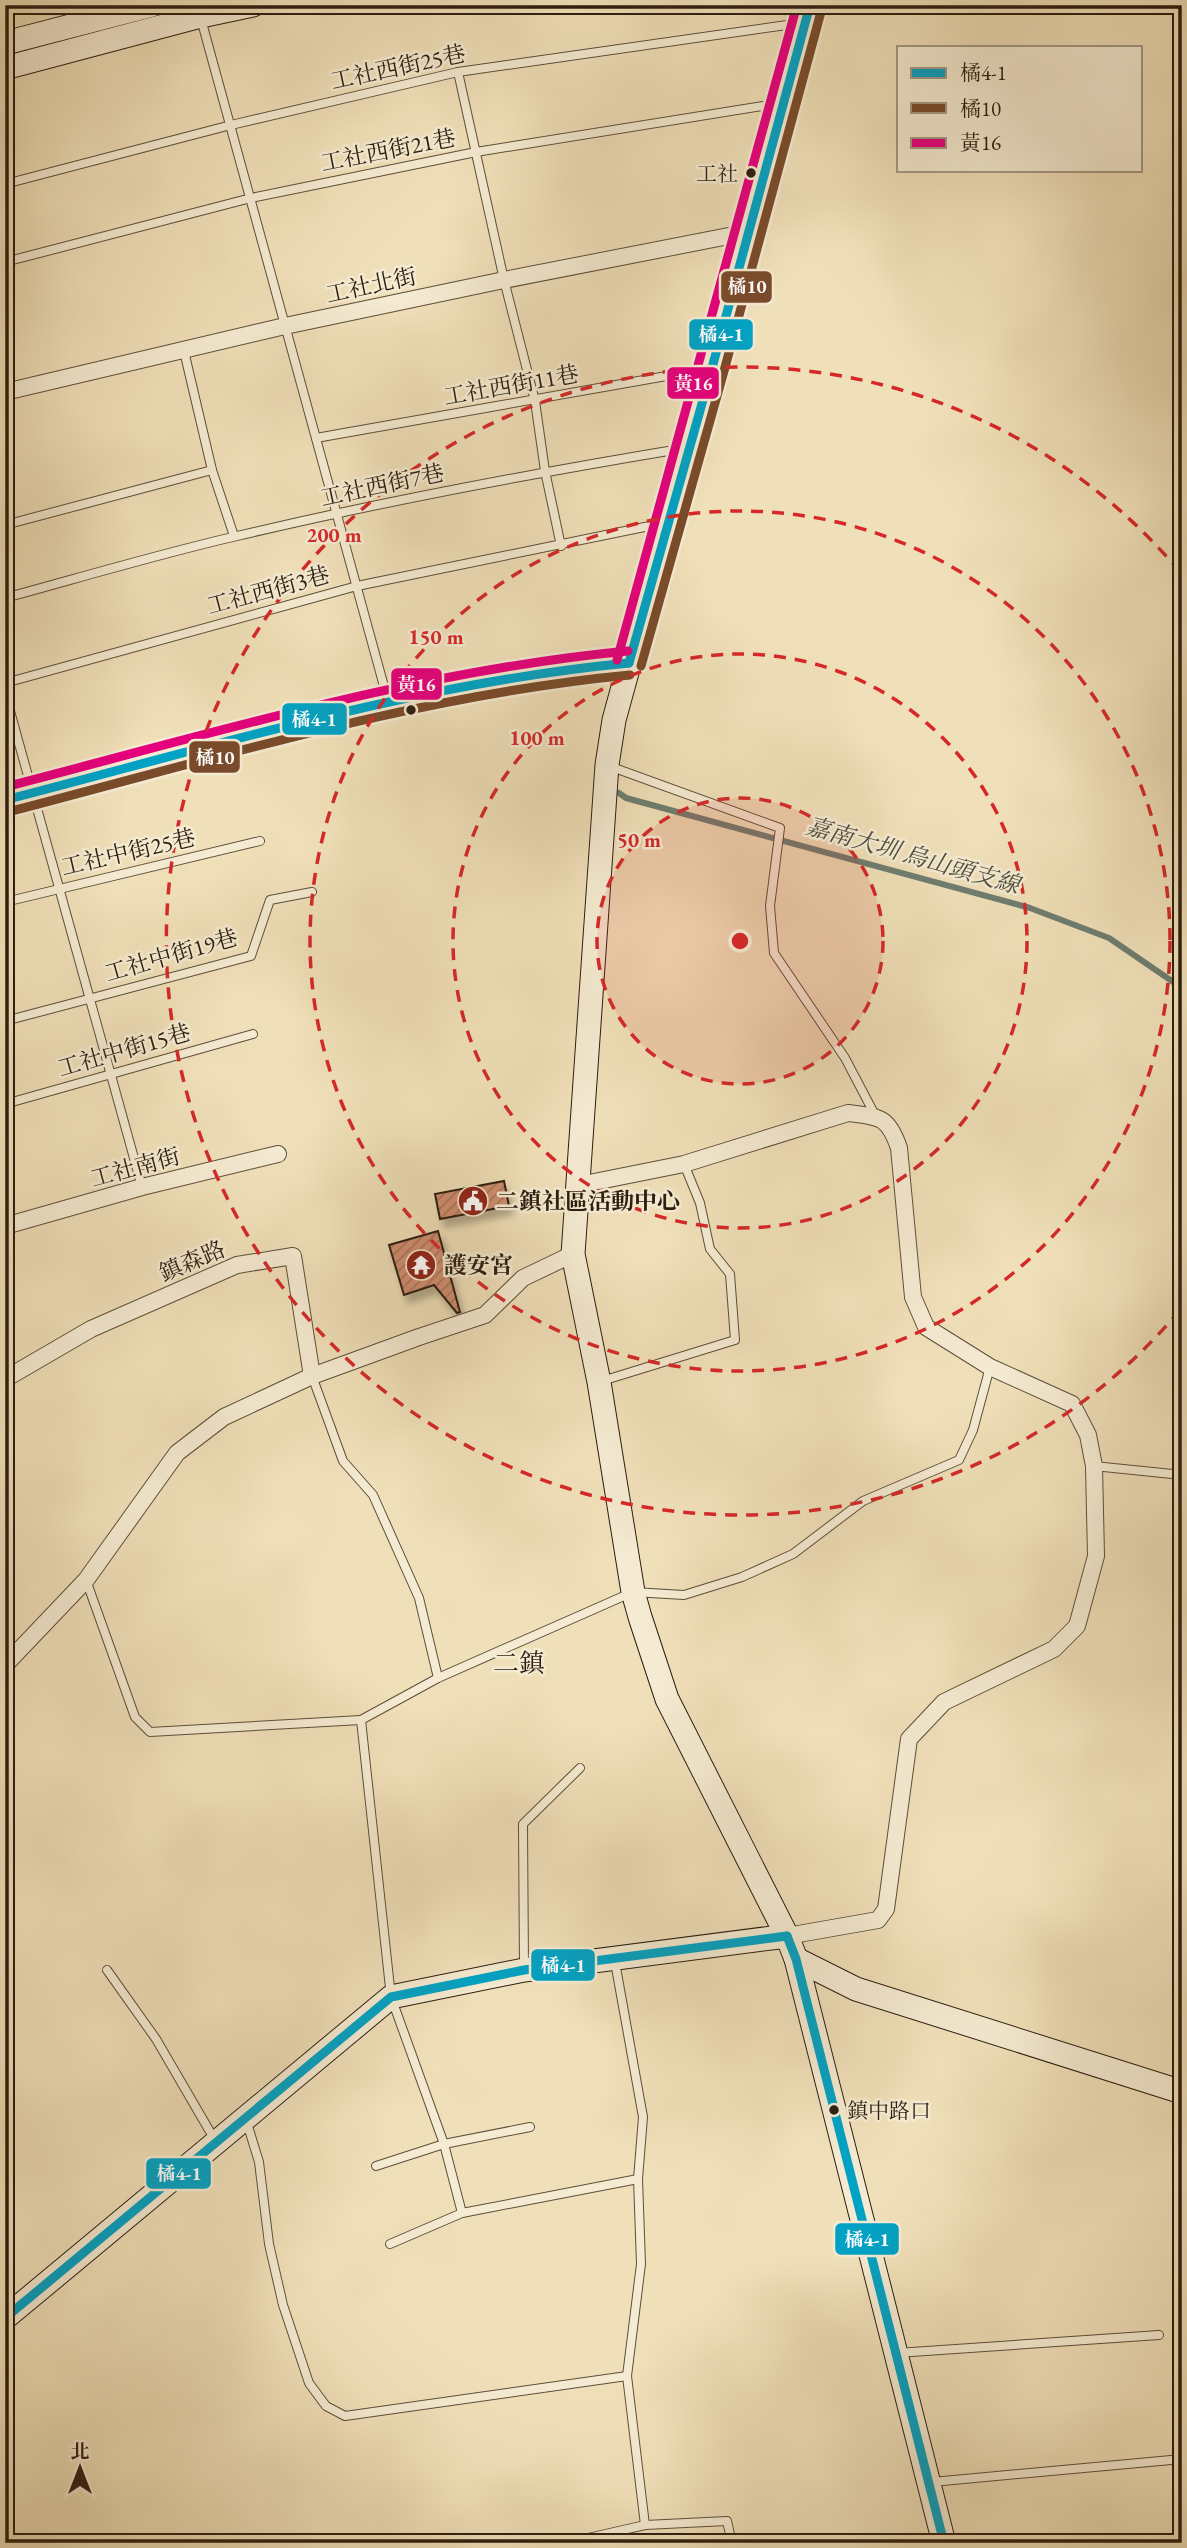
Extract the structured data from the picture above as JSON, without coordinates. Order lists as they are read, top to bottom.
{
  "streets": {
    "street": ["工社北街", "工社南街", "鎮森路"],
    "lane": [
      "工社西街25巷",
      "工社西街21巷",
      "工社西街11巷",
      "工社西街7巷",
      "工社西街3巷",
      "工社中街25巷",
      "工社中街19巷",
      "工社中街15巷"
    ]
  },
  "districts": ["二鎮"],
  "water": ["嘉南大圳 烏山頭支線"],
  "places": {
    "other": ["工社", "鎮中路口"],
    "public building": ["二鎮社區活動中心"],
    "temple": ["護安宮"]
  },
  "lines": ["transit line 橘4-1", "transit line 黃16", "transit line 橘10"],
  "legend": ["橘4-1", "橘10", "黃16"],
  "north": "top",
  "rings": [
    "200 m",
    "150 m",
    "100 m",
    "50 m"
  ]
}
